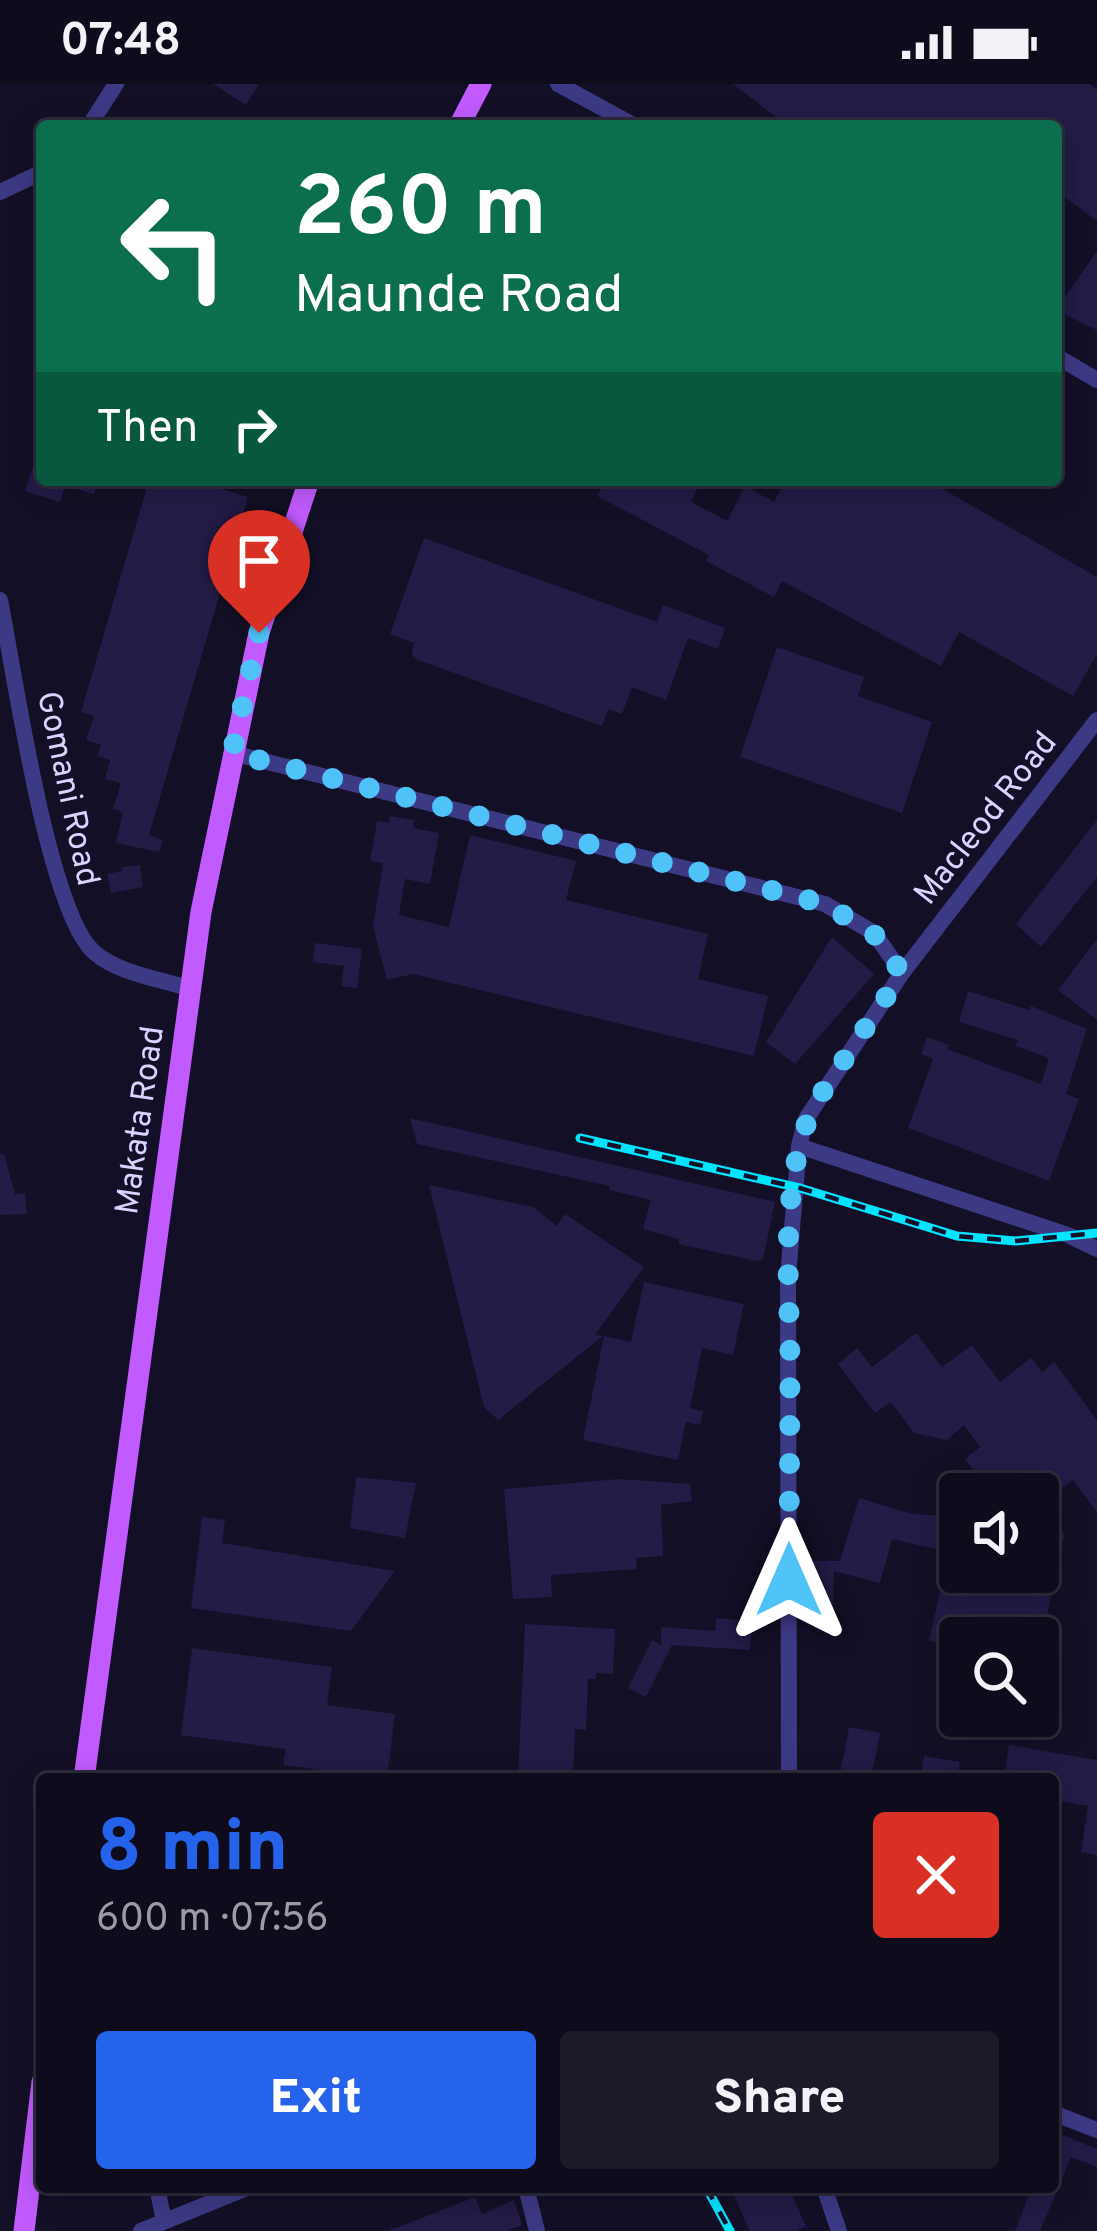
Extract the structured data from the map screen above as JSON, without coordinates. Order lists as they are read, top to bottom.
{
  "streets": {
    "main road": ["Makata Road"],
    "street": ["Gomani Road", "Macleod Road"]
  },
  "crossings": [
    ["Gomani Road", "Makata Road"]
  ],
  "page": {
    "status": "07:48",
    "turn": ["260 m", "Maunde Road"],
    "then": "Then",
    "heading": ["8 min", "600 m · 07:56"],
    "buttons": ["Exit", "Share"]
  }
}
